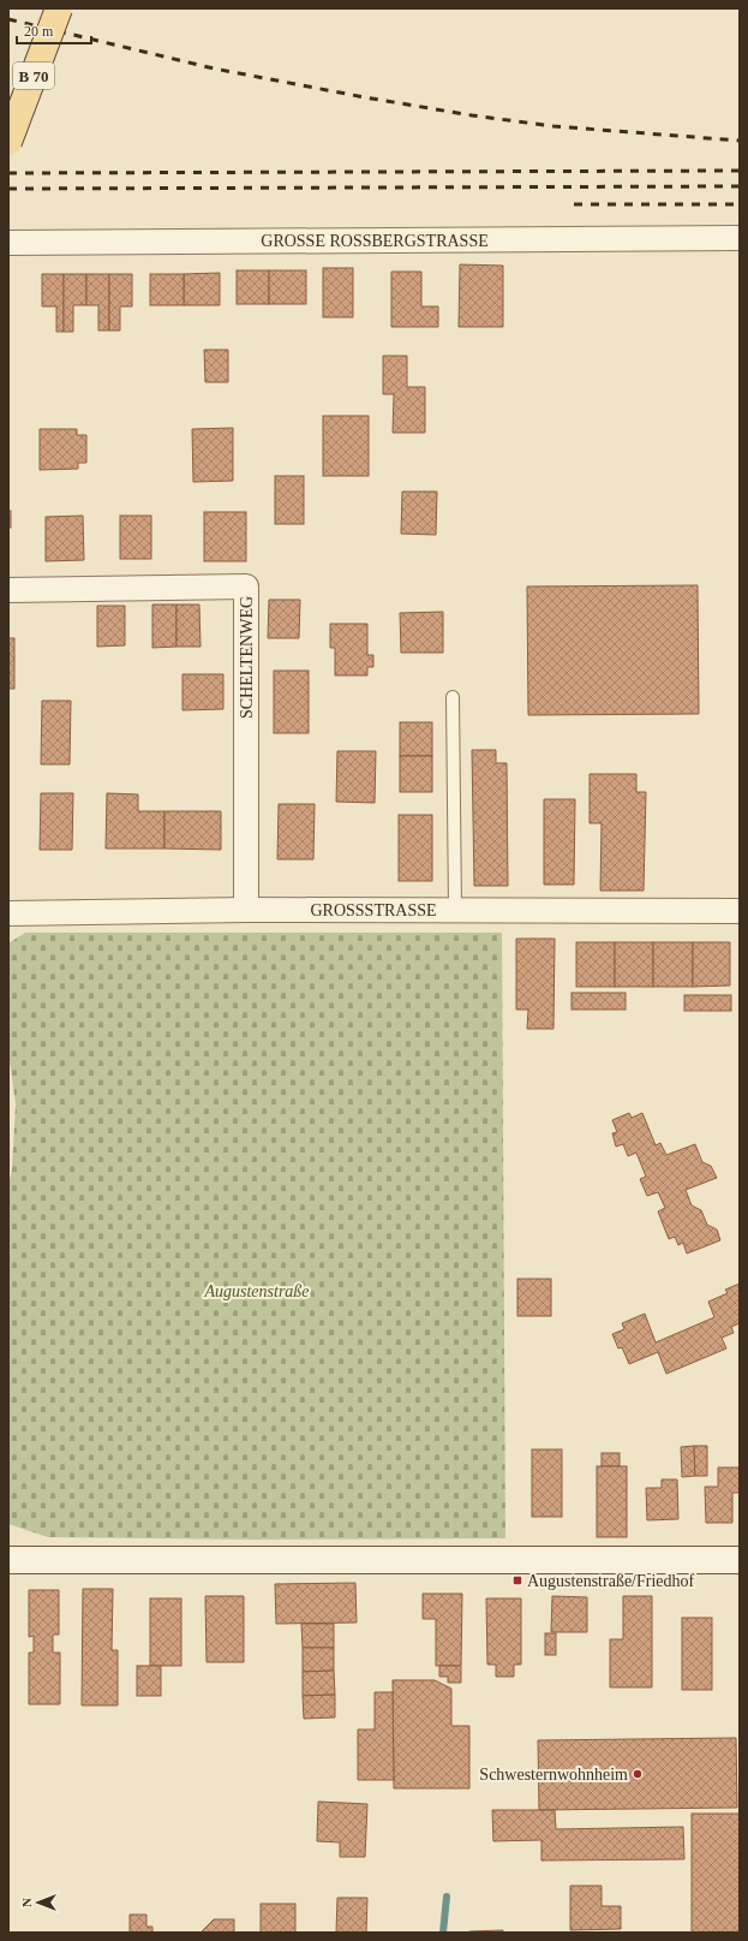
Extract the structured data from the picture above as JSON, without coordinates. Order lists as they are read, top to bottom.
{
  "streets": {
    "main road": ["B 70"],
    "street": ["GROSSE ROSSBERGSTRASSE", "SCHELTENWEG", "GROSSSTRASSE"]
  },
  "crossings": [
    ["SCHELTENWEG", "GROSSSTRASSE"]
  ],
  "parks": ["Augustenstraße"],
  "places": {
    "transit": ["Augustenstraße/Friedhof"],
    "other": ["Schwesternwohnheim"]
  },
  "scale_bar": "20 m",
  "north": "left"
}
